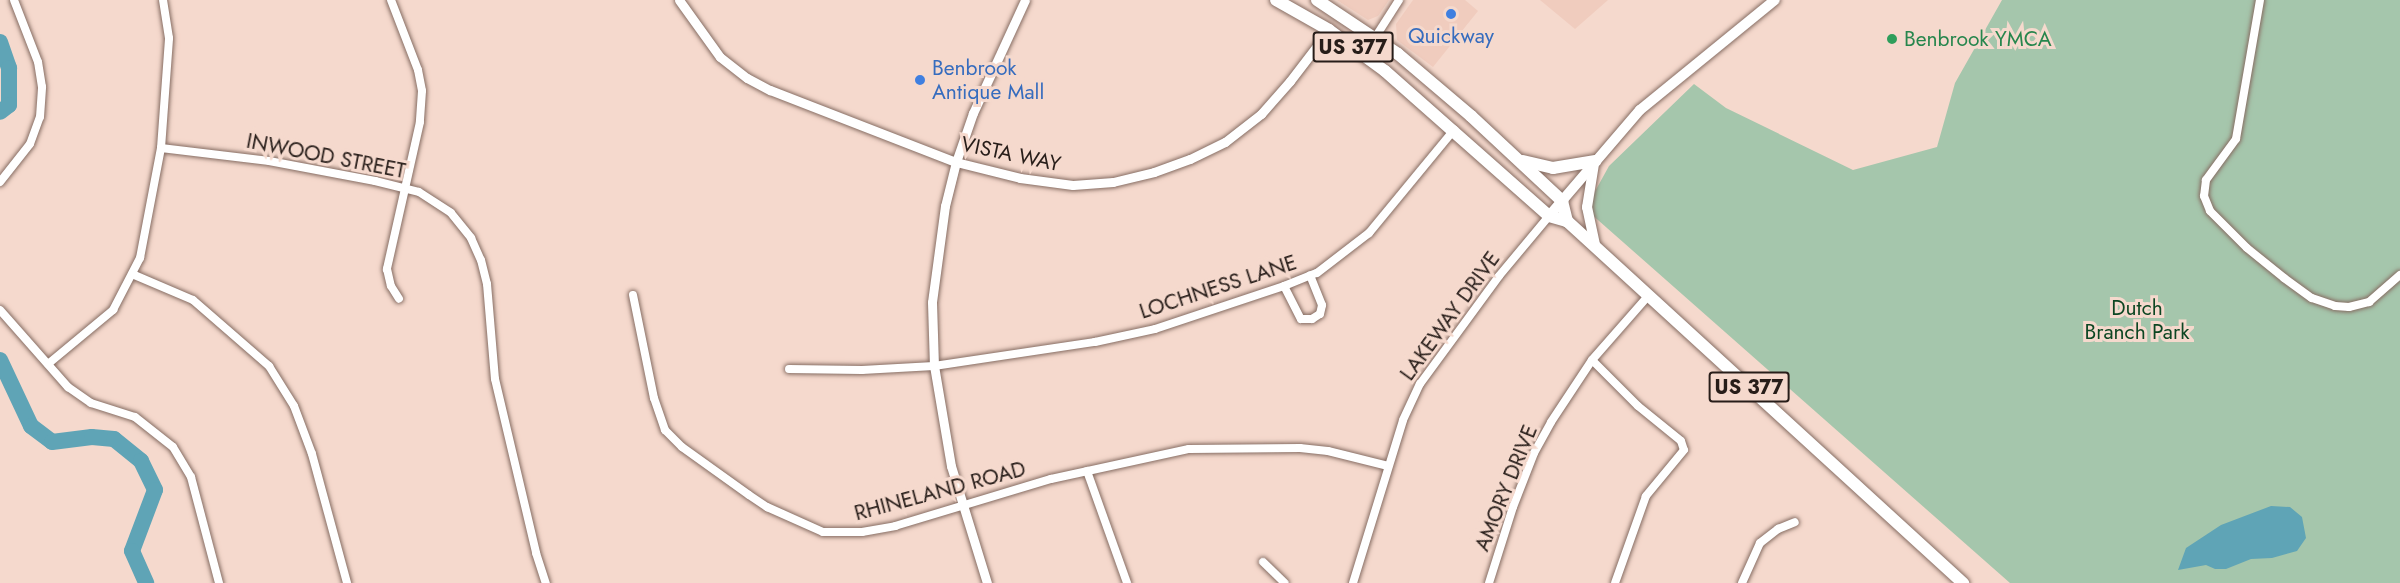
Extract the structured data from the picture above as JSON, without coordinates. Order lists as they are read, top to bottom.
{
  "streets": {
    "highway": ["US 377"],
    "street": [
      "VISTA WAY",
      "INWOOD STREET",
      "LOCHNESS LANE",
      "LAKEWAY DRIVE",
      "AMORY DRIVE",
      "RHINELAND ROAD"
    ]
  },
  "crossings": [
    ["US 377", "VISTA WAY"],
    ["US 377", "LOCHNESS LANE"],
    ["US 377", "LAKEWAY DRIVE"],
    ["US 377", "AMORY DRIVE"],
    ["LAKEWAY DRIVE", "RHINELAND ROAD"]
  ],
  "parks": ["Dutch Branch Park"],
  "places": ["Quickway", "Benbrook YMCA", "Benbrook Antique Mall"]
}
